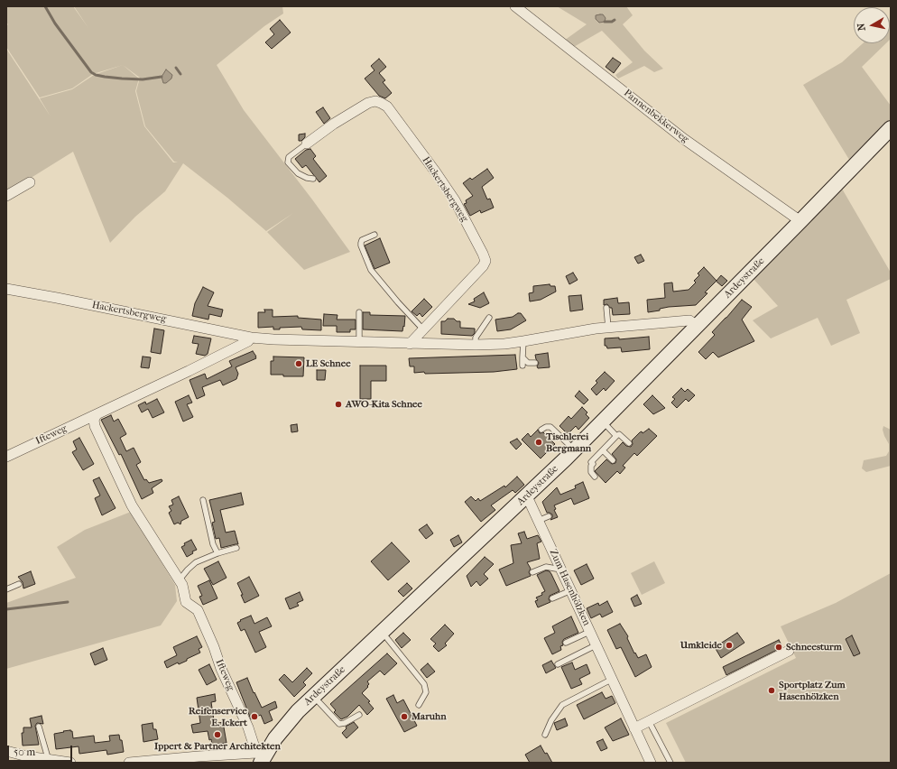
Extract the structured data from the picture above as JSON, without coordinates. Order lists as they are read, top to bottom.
{
  "streets": {
    "main road": ["Ardeystraße"],
    "street": [
      "Pannenbekkerweg",
      "Hackertsbergweg",
      "Ifteweg",
      "Zum Hasenhölzken"
    ]
  },
  "crossings": [
    ["Pannenbekkerweg", "Ardeystraße"],
    ["Hackertsbergweg", "Ardeystraße"],
    ["Ardeystraße", "Ifteweg"],
    ["Ardeystraße", "Zum Hasenhölzken"]
  ],
  "places": [
    "LE Schnee",
    "AWO-Kita Schnee",
    "Tischlerei Bergmann",
    "Umkleide",
    "Schneesturm",
    "Sportplatz Zum Hasenhölzken",
    "Reifenservice E. Ickert",
    "Maruhn",
    "Ippert & Partner Architekten"
  ],
  "scale_bar": "50 m",
  "north": "left"
}
